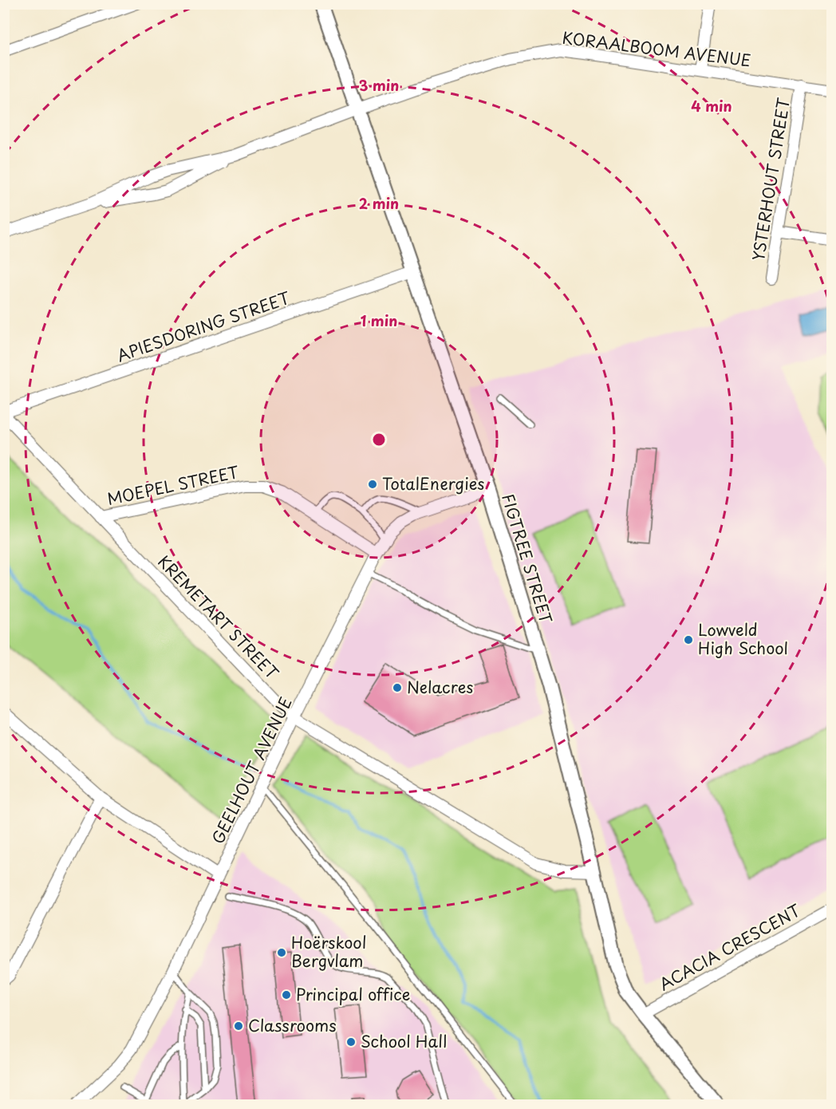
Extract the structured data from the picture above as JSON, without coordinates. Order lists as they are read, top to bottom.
{
  "streets": {
    "street": [
      "KORAALBOOM AVENUE",
      "YSTERHOUT STREET",
      "APIESDORING STREET",
      "MOEPEL STREET",
      "FIGTREE STREET",
      "KREMETART STREET",
      "GEELHOUT AVENUE",
      "ACACIA CRESCENT"
    ]
  },
  "crossings": [
    ["KORAALBOOM AVENUE", "YSTERHOUT STREET"],
    ["KORAALBOOM AVENUE", "FIGTREE STREET"],
    ["APIESDORING STREET", "FIGTREE STREET"],
    ["APIESDORING STREET", "KREMETART STREET"],
    ["MOEPEL STREET", "KREMETART STREET"],
    ["MOEPEL STREET", "GEELHOUT AVENUE"],
    ["FIGTREE STREET", "KREMETART STREET"],
    ["FIGTREE STREET", "GEELHOUT AVENUE"],
    ["FIGTREE STREET", "ACACIA CRESCENT"],
    ["KREMETART STREET", "GEELHOUT AVENUE"]
  ],
  "places": [
    "TotalEnergies",
    "Lowveld High School",
    "Nelacres",
    "Hoërskool Bergvlam",
    "Principal office",
    "Classrooms",
    "School Hall"
  ],
  "rings": [
    "3 min",
    "4 min",
    "2 min",
    "1 min"
  ]
}
